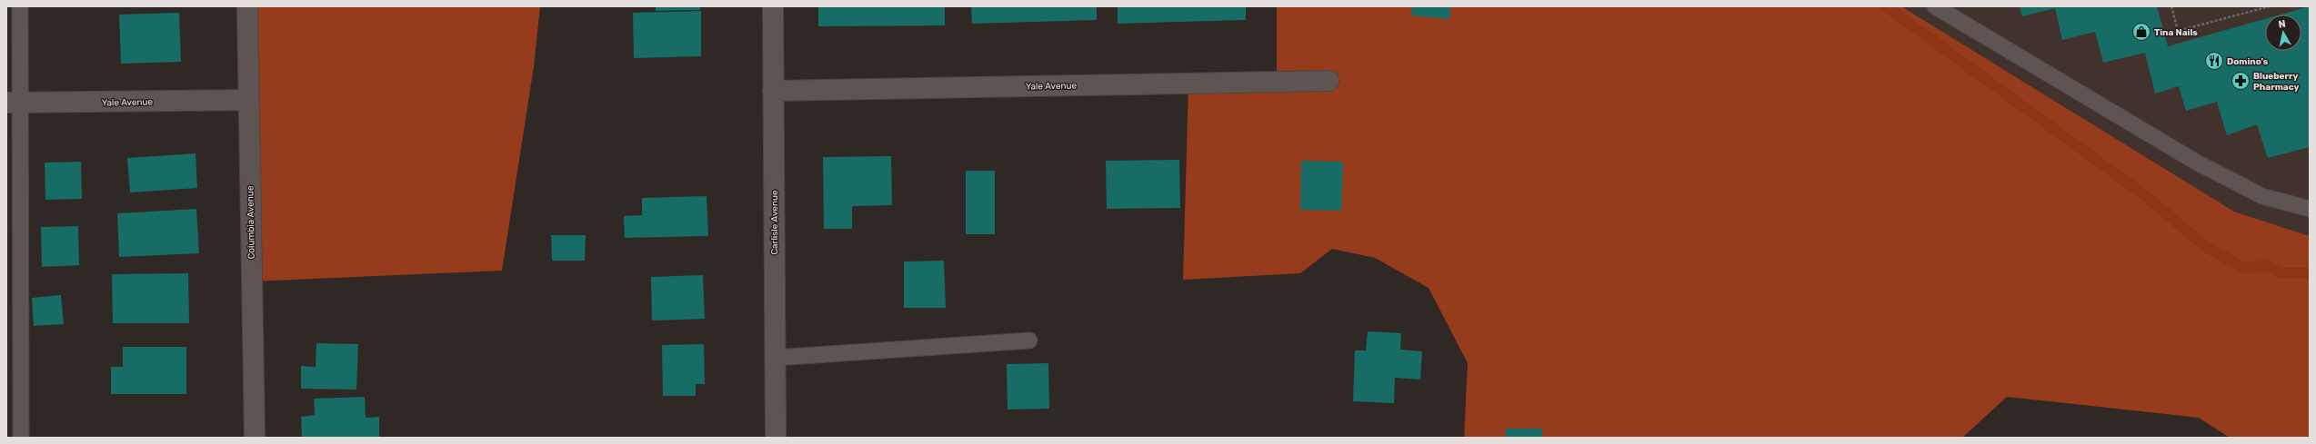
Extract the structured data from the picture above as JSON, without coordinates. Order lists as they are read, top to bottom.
{
  "streets": {
    "street": ["Yale Avenue", "Columbia Avenue", "Carlisle Avenue"]
  },
  "crossings": [
    ["Yale Avenue", "Columbia Avenue"],
    ["Yale Avenue", "Carlisle Avenue"]
  ],
  "places": {
    "shop": ["Tina Nails"],
    "restaurant": ["Domino's"],
    "pharmacy": ["Blueberry Pharmacy"]
  },
  "north": "top"
}
